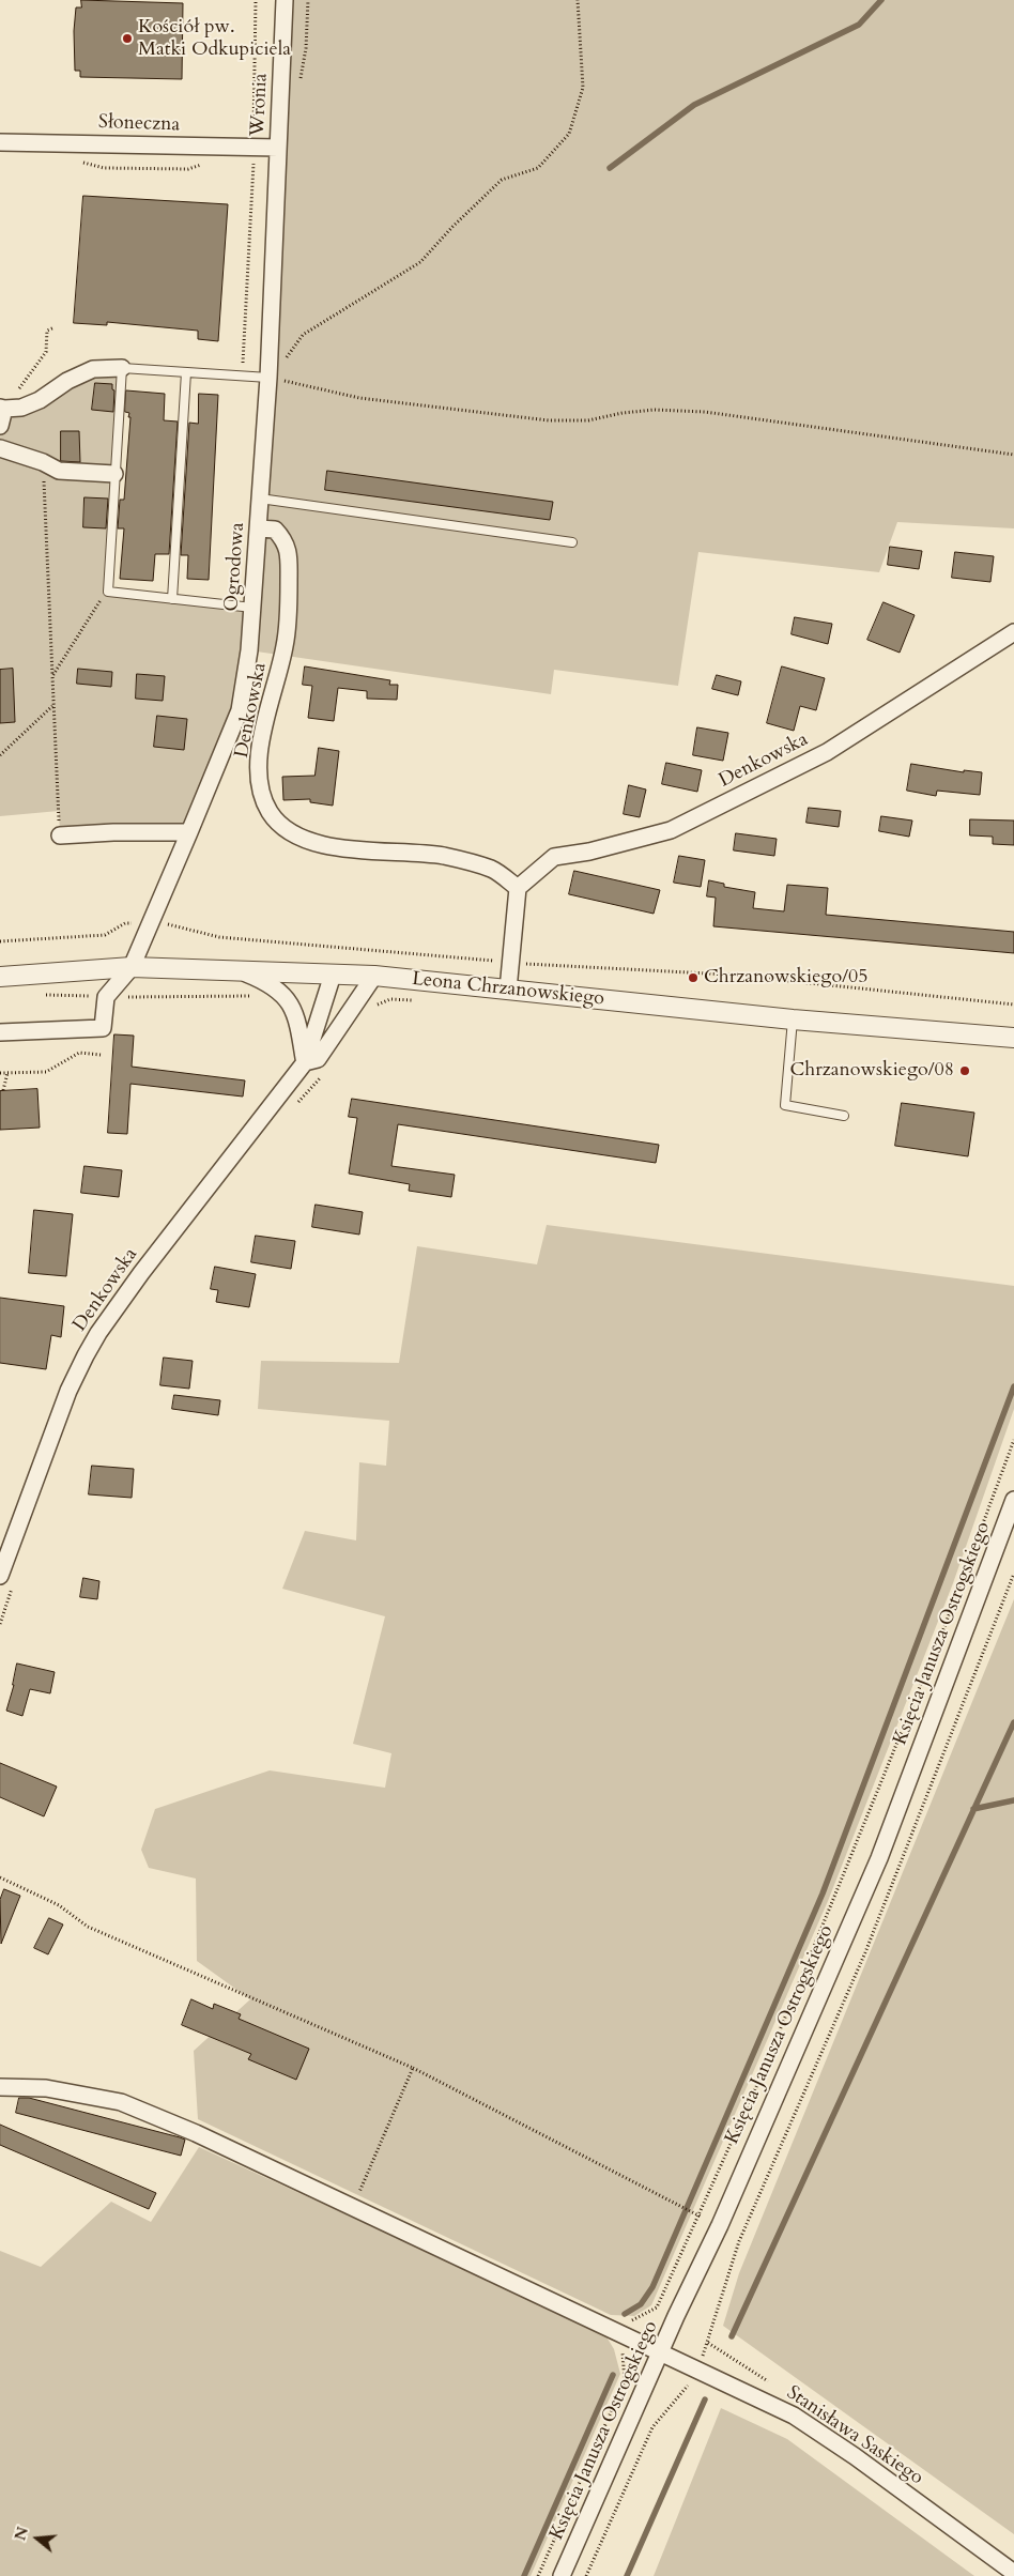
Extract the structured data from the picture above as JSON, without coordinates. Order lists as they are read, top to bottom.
{
  "streets": {
    "street": [
      "Wronia",
      "Słoneczna",
      "Ogrodowa",
      "Denkowska",
      "Leona Chrzanowskiego",
      "Księcia Janusza Ostrogskiego",
      "Stanisława Saskiego"
    ]
  },
  "crossings": [
    ["Wronia", "Słoneczna"],
    ["Wronia", "Ogrodowa"],
    ["Słoneczna", "Ogrodowa"],
    ["Ogrodowa", "Denkowska"],
    ["Ogrodowa", "Leona Chrzanowskiego"],
    ["Denkowska", "Leona Chrzanowskiego"],
    ["Księcia Janusza Ostrogskiego", "Stanisława Saskiego"]
  ],
  "places": ["Kościół pw. Matki Odkupiciela", "Chrzanowskiego/05", "Chrzanowskiego/08"],
  "north": "left"
}
